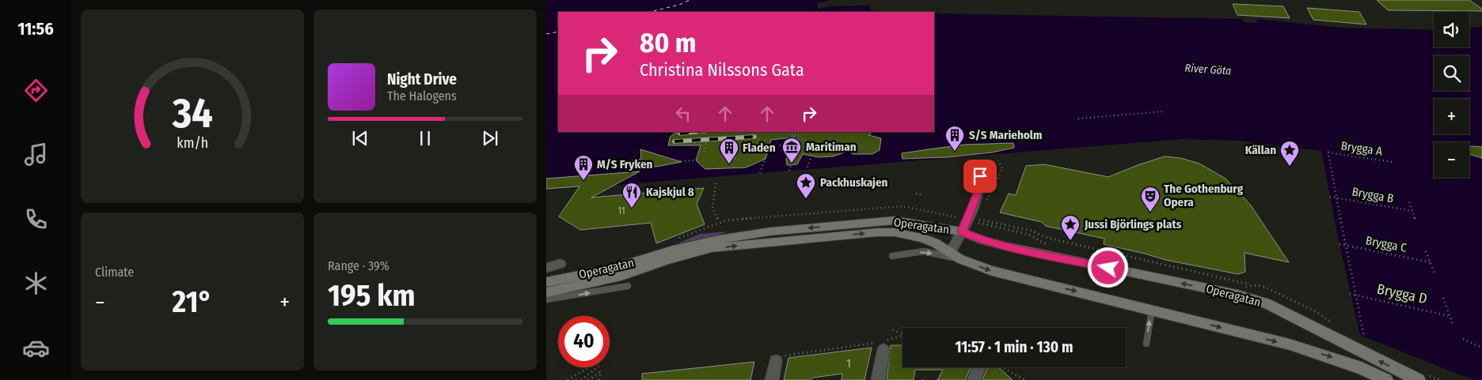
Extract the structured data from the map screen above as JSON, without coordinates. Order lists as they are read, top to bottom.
{
  "streets": {
    "street": ["Operagatan"],
    "path": [
      "Brygga A",
      "Brygga B",
      "Brygga C",
      "Brygga D"
    ]
  },
  "crossings": [
    ["Brygga A", "Brygga B"]
  ],
  "water": ["River Göta"],
  "places": {
    "building": ["S/S Marieholm", "Fladen", "M/S Fryken"],
    "museum": ["Maritiman"],
    "place": ["Källan", "Packhuskajen", "Jussi Björlings plats"],
    "restaurant": ["Kajskjul 8"],
    "theatre": ["The Gothenburg Opera"]
  },
  "house_numbers": ["11", "1"],
  "page": {
    "tabs": "11:56",
    "map_buttons": ["+", "−"],
    "turn": ["80 m", "Christina Nilssons Gata"],
    "song": ["Night Drive", "The Halogens"],
    "tile": [
      "Climate",
      ["Range · 39%", "195 km"]
    ],
    "heat": ["−", "21°", "+"],
    "limit": "40",
    "trip": "11:57 · 1 min · 130 m",
    "gauge": ["34", "km/h"]
  }
}
